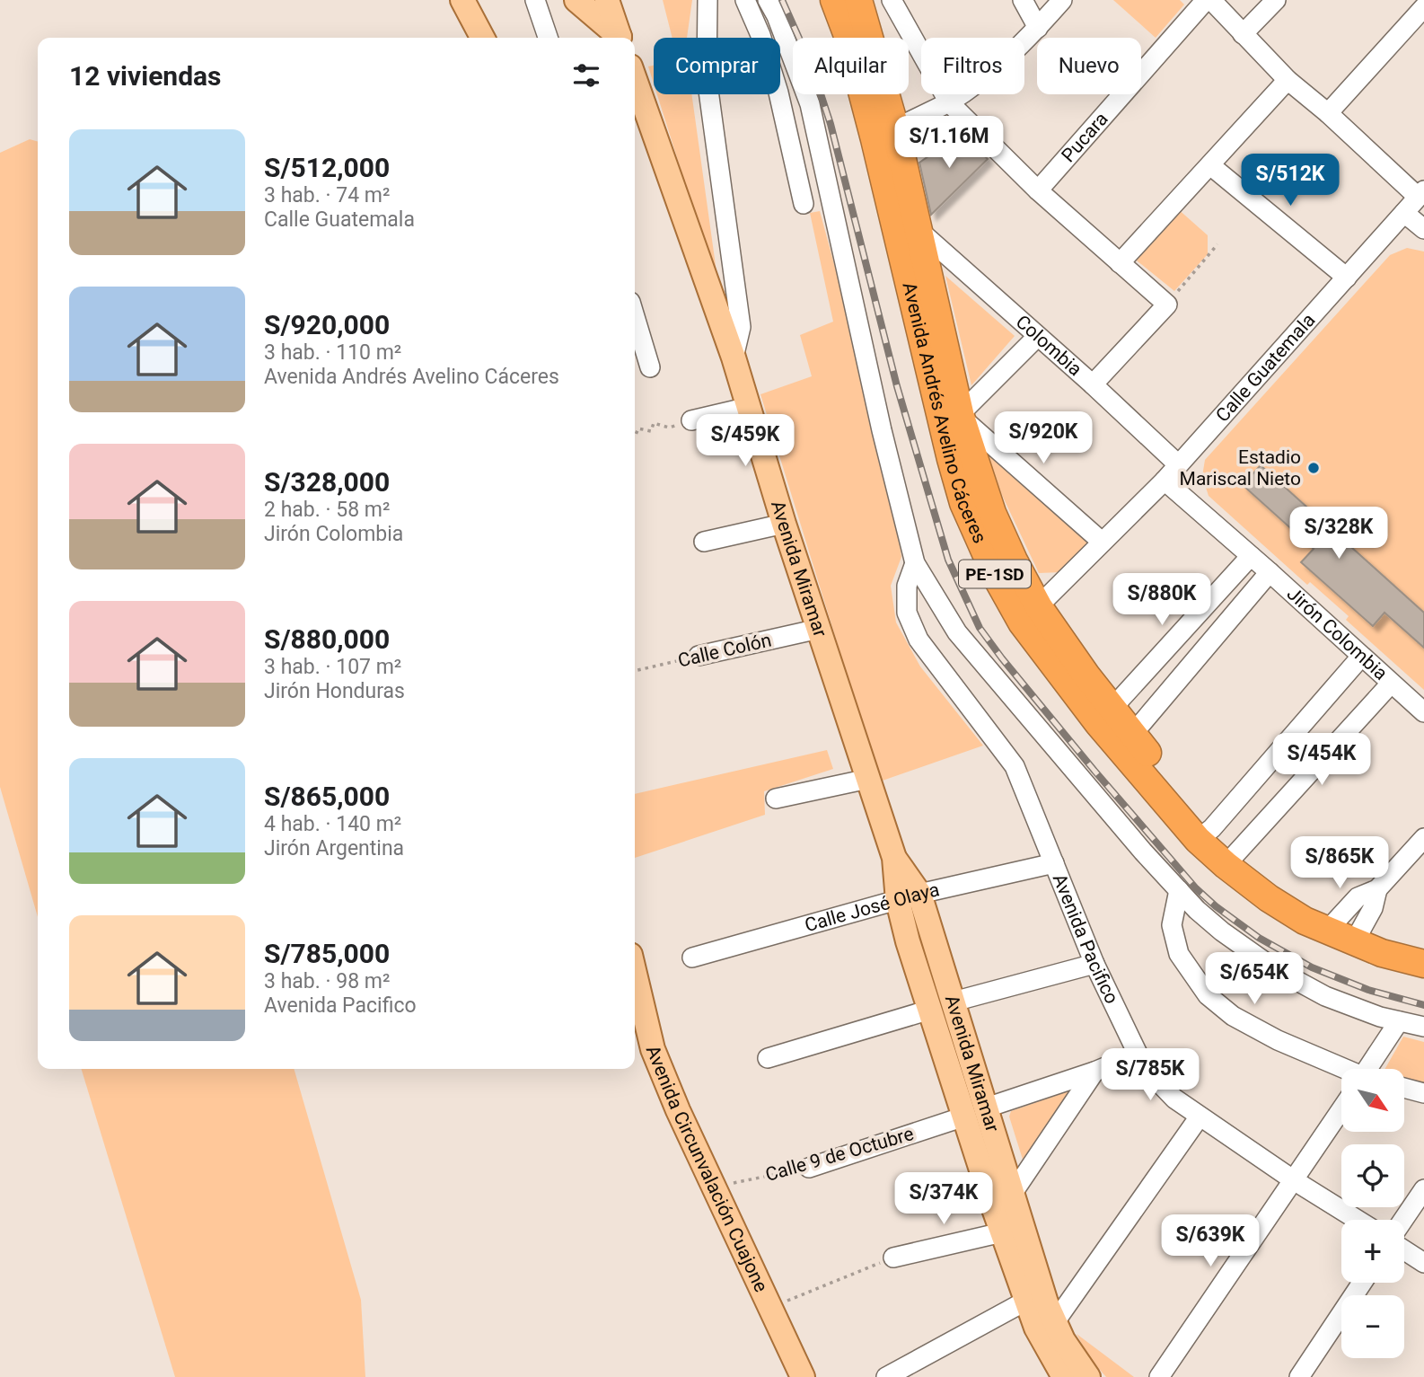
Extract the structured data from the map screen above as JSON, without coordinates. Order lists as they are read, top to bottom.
{
  "streets": {
    "highway": ["Avenida Andrés Avelino Cáceres", "PE-1SD"],
    "main road": ["Avenida Miramar", "Avenida Circunvalación Cuajone"],
    "street": [
      "Pucara",
      "Colombia",
      "Calle Guatemala",
      "Jirón Colombia",
      "Calle Colón",
      "Calle José Olaya",
      "Avenida Pacifico",
      "Calle 9 de Octubre"
    ]
  },
  "crossings": [
    ["Colombia", "Calle Guatemala"],
    ["Colombia", "Avenida Andrés Avelino Cáceres"],
    ["Calle Guatemala", "Avenida Andrés Avelino Cáceres"],
    ["Calle Guatemala", "Jirón Colombia"],
    ["Avenida Miramar", "Calle Colón"],
    ["Avenida Miramar", "Calle José Olaya"],
    ["Avenida Miramar", "Calle 9 de Octubre"],
    ["Calle José Olaya", "Avenida Pacifico"],
    ["Calle 9 de Octubre", "Avenida Circunvalación Cuajone"]
  ],
  "places": ["Estadio Mariscal Nieto"],
  "north": "bottom right",
  "page": {
    "chip": [
      "Comprar",
      "Alquilar",
      "Filtros",
      "Nuevo"
    ],
    "heading": "12 viviendas",
    "list": [
      {
        "name": "S/512,000",
        "note": "3 hab. · 74 m² · Calle Guatemala"
      },
      {
        "name": "S/920,000",
        "note": "3 hab. · 110 m² · Avenida Andrés Avelino Cáceres"
      },
      {
        "name": "S/328,000",
        "note": "2 hab. · 58 m² · Jirón Colombia"
      },
      {
        "name": "S/880,000",
        "note": "3 hab. · 107 m² · Jirón Honduras"
      },
      {
        "name": "S/865,000",
        "note": "4 hab. · 140 m² · Jirón Argentina"
      },
      {
        "name": "S/785,000",
        "note": "3 hab. · 98 m² · Avenida Pacifico"
      }
    ],
    "price": [
      "S/1.16M",
      "S/512K",
      "S/920K",
      "S/459K",
      "S/328K",
      "S/880K",
      "S/454K",
      "S/865K",
      "S/654K",
      "S/785K",
      "S/374K",
      "S/639K"
    ],
    "map_buttons": ["+", "−"]
  }
}
